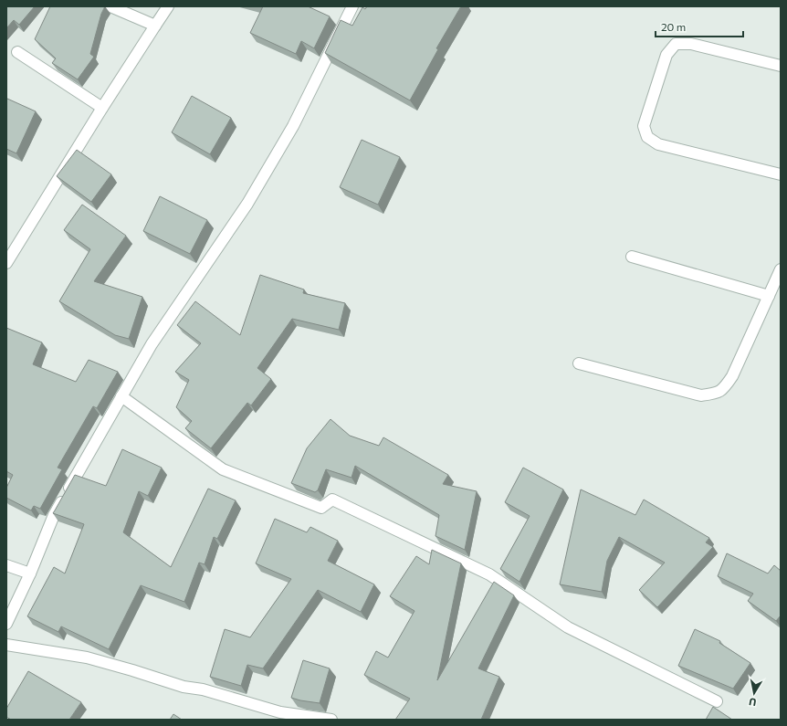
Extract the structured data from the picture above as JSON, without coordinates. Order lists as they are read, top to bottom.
{
  "scale_bar": "20 m",
  "north": "bottom"
}
